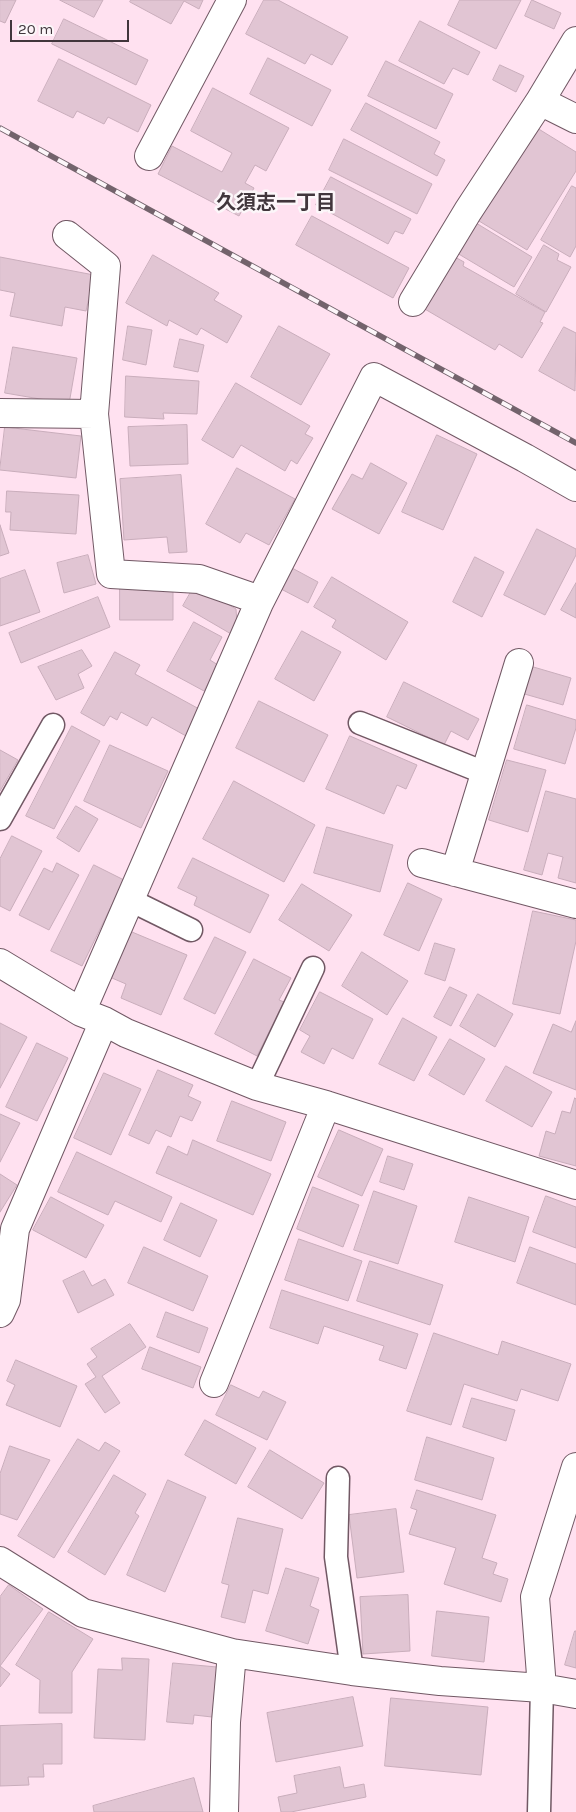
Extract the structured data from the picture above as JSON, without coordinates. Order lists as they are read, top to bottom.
{
  "districts": ["久須志一丁目"],
  "scale_bar": "20 m"
}
